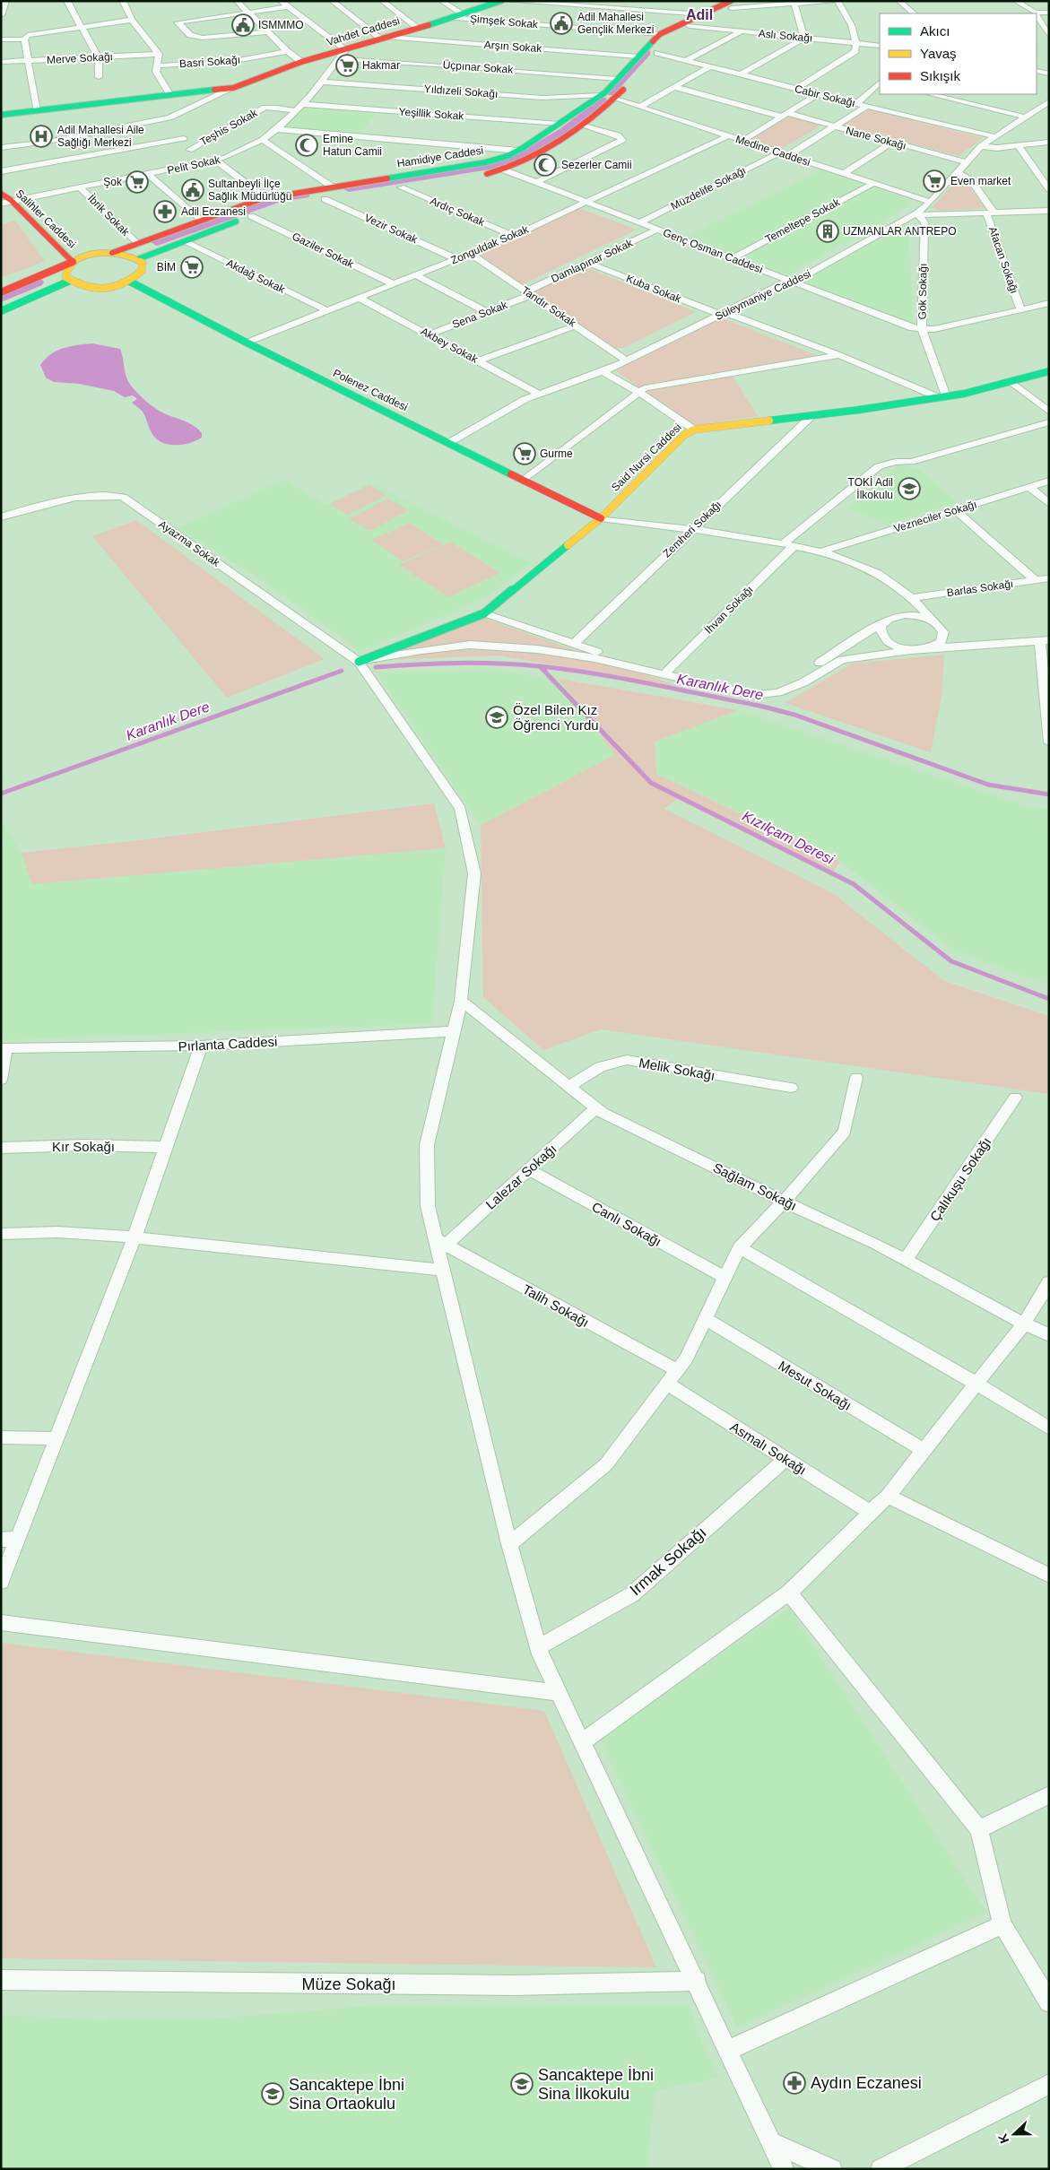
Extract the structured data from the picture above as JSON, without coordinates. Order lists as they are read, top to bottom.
{
  "streets": {
    "street": [
      "Şimşek Sokak",
      "Vahdet Caddesi",
      "Aslı Sokağı",
      "Arşın Sokak",
      "Merve Sokağı",
      "Basri Sokağı",
      "Üçpınar Sokak",
      "Yıldızeli Sokağı",
      "Cabir Sokağı",
      "Yeşillik Sokak",
      "Teşhis Sokak",
      "Nane Sokağı",
      "Medine Caddesi",
      "Hamidiye Caddesi",
      "Pelit Sokak",
      "Müzdelife Sokağı",
      "Ardıç Sokak",
      "İbrik Sokak",
      "Salihler Caddesi",
      "Temeltepe Sokak",
      "Vezir Sokak",
      "Zonguldak Sokak",
      "Gaziler Sokak",
      "Genç Osman Caddesi",
      "Afacan Sokağı",
      "Damlapınar Sokak",
      "Akdağ Sokak",
      "Kuba Sokak",
      "Gök Sokağı",
      "Süleymaniye Caddesi",
      "Tandır Sokak",
      "Sena Sokak",
      "Akbey Sokak",
      "Polenez Caddesi",
      "Said Nursi Caddesi",
      "Vezneciler Sokağı",
      "Zemheri Sokağı",
      "Ayazma Sokak",
      "Barlas Sokağı",
      "İhvan Sokağı",
      "Pırlanta Caddesi",
      "Melik Sokağı",
      "Kır Sokağı",
      "Lalezar Sokağı",
      "Çalıkuşu Sokağı",
      "Sağlam Sokağı",
      "Canlı Sokağı",
      "Talih Sokağı",
      "Mesut Sokağı",
      "Asmalı Sokağı",
      "Irmak Sokağı",
      "Müze Sokağı"
    ]
  },
  "crossings": [
    ["Şimşek Sokak", "Vahdet Caddesi"],
    ["Şimşek Sokak", "Hamidiye Caddesi"],
    ["Vahdet Caddesi", "Arşın Sokak"],
    ["Vahdet Caddesi", "Pelit Sokak"],
    ["Aslı Sokağı", "Hamidiye Caddesi"],
    ["Arşın Sokak", "Hamidiye Caddesi"],
    ["Üçpınar Sokak", "Hamidiye Caddesi"],
    ["Üçpınar Sokak", "Pelit Sokak"],
    ["Yıldızeli Sokağı", "Hamidiye Caddesi"],
    ["Yıldızeli Sokağı", "Pelit Sokak"],
    ["Cabir Sokağı", "Hamidiye Caddesi"],
    ["Cabir Sokağı", "Süleymaniye Caddesi"],
    ["Yeşillik Sokak", "Hamidiye Caddesi"],
    ["Yeşillik Sokak", "Pelit Sokak"],
    ["Teşhis Sokak", "Pelit Sokak"],
    ["Nane Sokağı", "Süleymaniye Caddesi"],
    ["Medine Caddesi", "Hamidiye Caddesi"],
    ["Medine Caddesi", "Müzdelife Sokağı"],
    ["Medine Caddesi", "Temeltepe Sokak"],
    ["Medine Caddesi", "Zonguldak Sokak"],
    ["Medine Caddesi", "Süleymaniye Caddesi"],
    ["Hamidiye Caddesi", "Ardıç Sokak"],
    ["Hamidiye Caddesi", "İbrik Sokak"],
    ["Hamidiye Caddesi", "Genç Osman Caddesi"],
    ["Pelit Sokak", "İbrik Sokak"],
    ["Pelit Sokak", "Salihler Caddesi"],
    ["Müzdelife Sokağı", "Genç Osman Caddesi"],
    ["Ardıç Sokak", "Zonguldak Sokak"],
    ["Temeltepe Sokak", "Genç Osman Caddesi"],
    ["Vezir Sokak", "Zonguldak Sokak"],
    ["Zonguldak Sokak", "Gaziler Sokak"],
    ["Zonguldak Sokak", "Genç Osman Caddesi"],
    ["Zonguldak Sokak", "Akdağ Sokak"],
    ["Zonguldak Sokak", "Tandır Sokak"],
    ["Zonguldak Sokak", "Akbey Sokak"],
    ["Zonguldak Sokak", "Polenez Caddesi"],
    ["Genç Osman Caddesi", "Damlapınar Sokak"],
    ["Genç Osman Caddesi", "Gök Sokağı"],
    ["Genç Osman Caddesi", "Süleymaniye Caddesi"],
    ["Afacan Sokağı", "Süleymaniye Caddesi"],
    ["Damlapınar Sokak", "Kuba Sokak"],
    ["Damlapınar Sokak", "Tandır Sokak"],
    ["Damlapınar Sokak", "Sena Sokak"],
    ["Kuba Sokak", "Gök Sokağı"],
    ["Kuba Sokak", "Süleymaniye Caddesi"],
    ["Kuba Sokak", "Said Nursi Caddesi"],
    ["Gök Sokağı", "Süleymaniye Caddesi"],
    ["Gök Sokağı", "Said Nursi Caddesi"],
    ["Süleymaniye Caddesi", "Tandır Sokak"],
    ["Süleymaniye Caddesi", "Akbey Sokak"],
    ["Süleymaniye Caddesi", "Polenez Caddesi"],
    ["Tandır Sokak", "Sena Sokak"],
    ["Sena Sokak", "Akbey Sokak"],
    ["Polenez Caddesi", "Said Nursi Caddesi"],
    ["Said Nursi Caddesi", "Zemheri Sokağı"],
    ["Said Nursi Caddesi", "Ayazma Sokak"],
    ["Melik Sokağı", "Sağlam Sokağı"],
    ["Lalezar Sokağı", "Sağlam Sokağı"],
    ["Lalezar Sokağı", "Canlı Sokağı"],
    ["Lalezar Sokağı", "Talih Sokağı"],
    ["Çalıkuşu Sokağı", "Sağlam Sokağı"],
    ["Asmalı Sokağı", "Irmak Sokağı"]
  ],
  "districts": ["Adil"],
  "water": ["Karanlık Dere", "Kızılçam Deresi"],
  "places": {
    "public building": ["Adil Mahallesi Gençlik Merkezi", "ISMMMO", "Sultanbeyli İlçe Sağlık Müdürlüğü"],
    "supermarket": [
      "Hakmar",
      "Even market",
      "Şok",
      "BİM",
      "Gurme"
    ],
    "hospital": ["Adil Mahallesi Aile Sağlığı Merkezi"],
    "mosque": ["Emine Hatun Camii", "Sezerler Camii"],
    "pharmacy": ["Adil Eczanesi", "Aydın Eczanesi"],
    "building": ["UZMANLAR ANTREPO"],
    "school or university": [
      "TOKİ Adil İlkokulu",
      "Özel Bilen Kız Öğrenci Yurdu",
      "Sancaktepe İbni Sina İlkokulu",
      "Sancaktepe İbni Sina Ortaokulu"
    ]
  },
  "legend": ["Akıcı", "Yavaş", "Sıkışık"],
  "north": "left"
}
